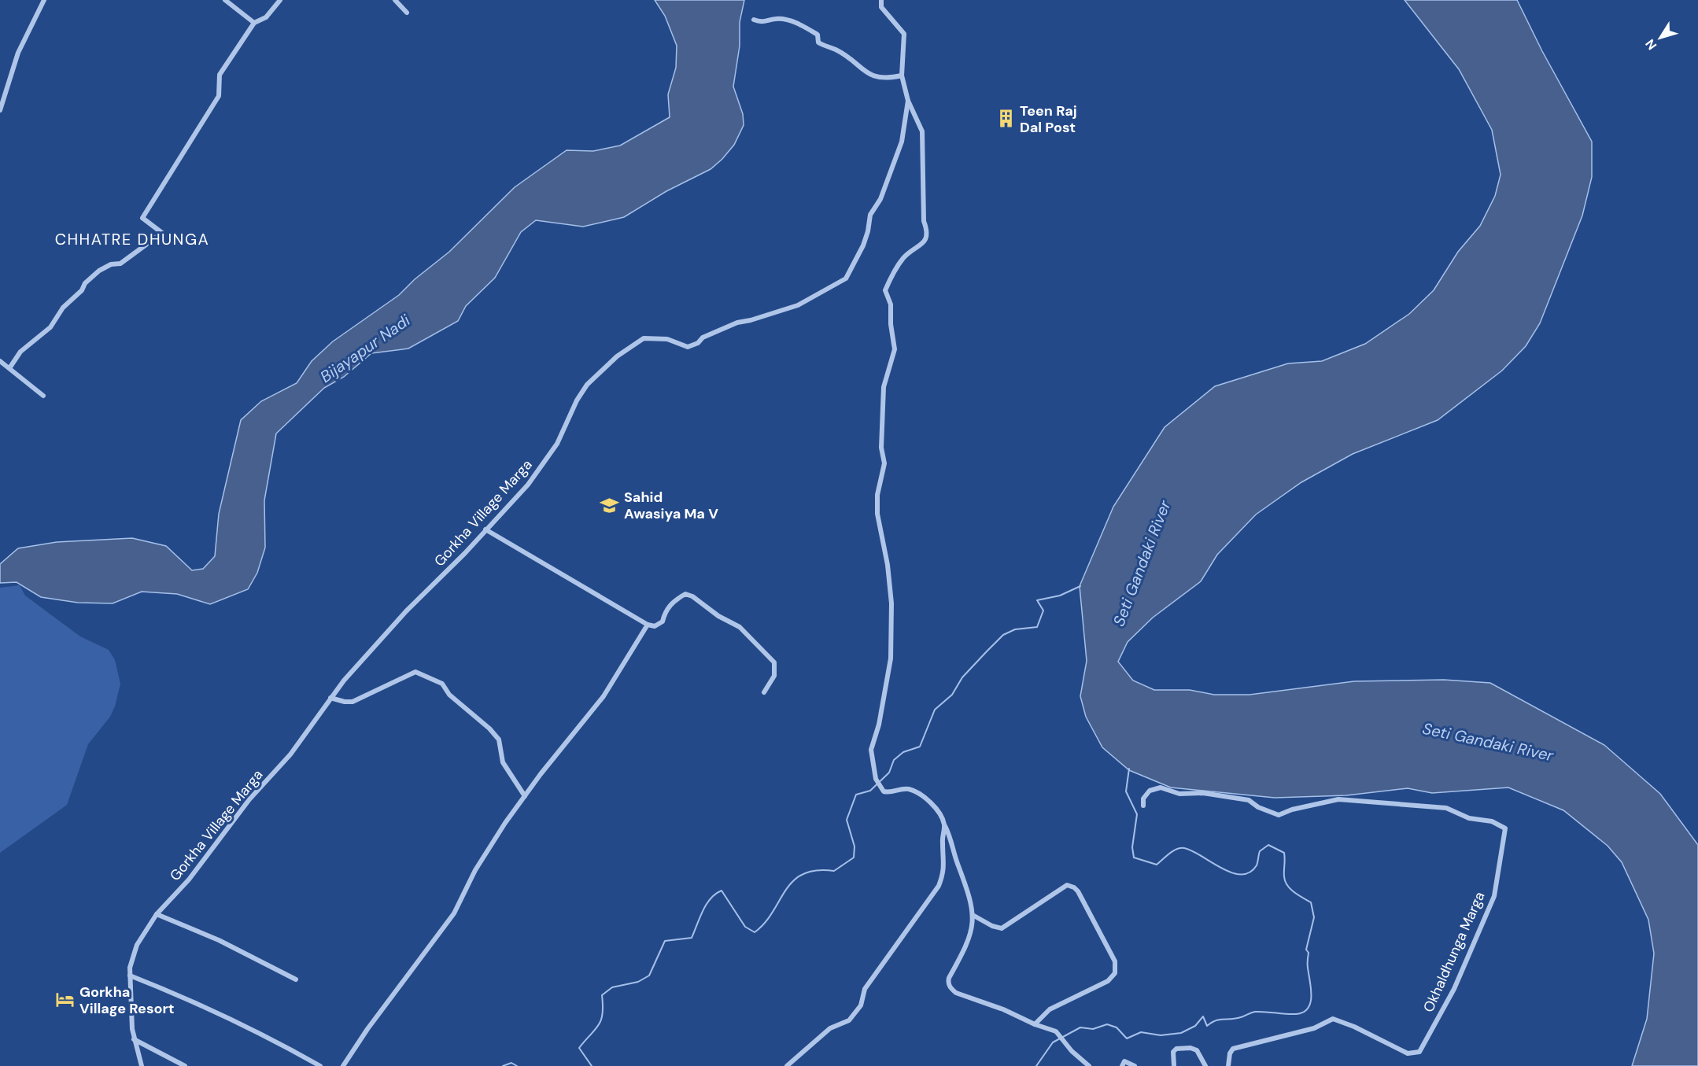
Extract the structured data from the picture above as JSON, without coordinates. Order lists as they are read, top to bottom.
{
  "streets": {
    "street": ["Gorkha Village Marga", "Okhaldhunga Marga"]
  },
  "districts": ["CHHATRE DHUNGA"],
  "water": ["Bijayapur Nadi", "Seti Gandaki River"],
  "places": {
    "building": ["Teen Raj Dal Post"],
    "school or university": ["Sahid Awasiya Ma V"],
    "hotel": ["Gorkha Village Resort"]
  },
  "north": "bottom left"
}
